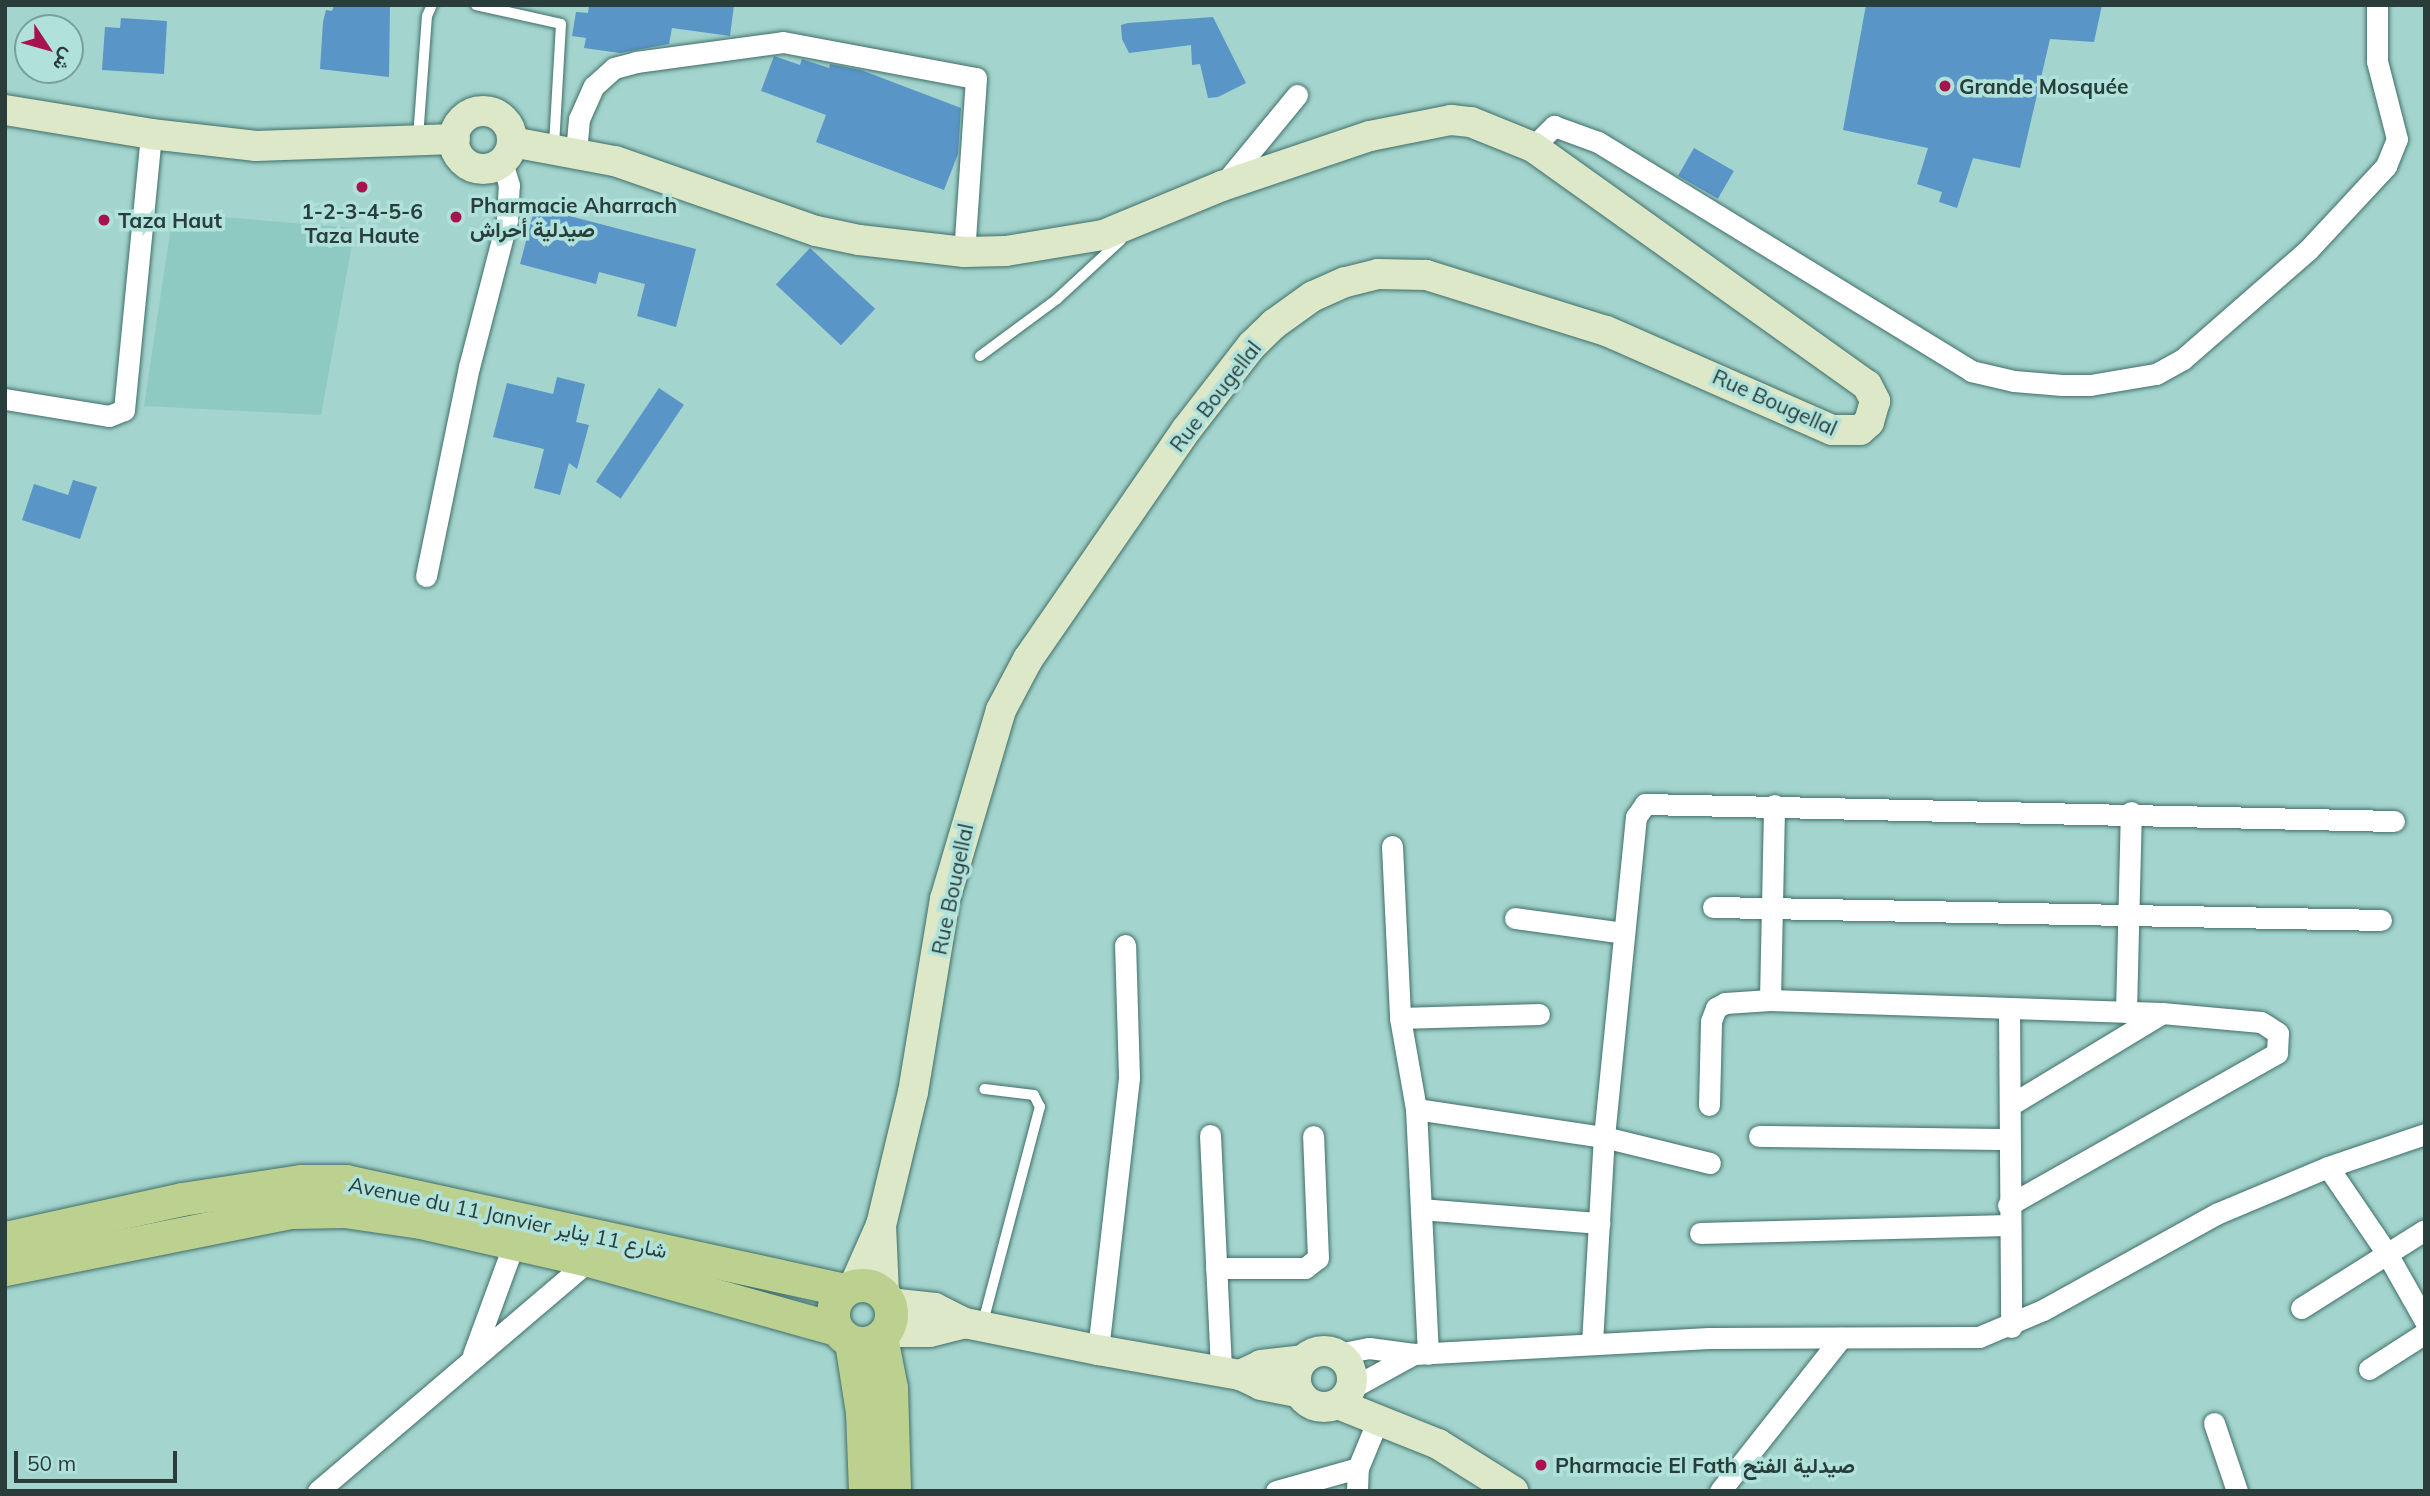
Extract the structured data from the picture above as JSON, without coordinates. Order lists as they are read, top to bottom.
{
  "streets": {
    "main road": ["Avenue du 11 Janvier شارع 11 يناير"],
    "street": ["Rue Bougellal"]
  },
  "crossings": [
    ["Rue Bougellal", "Avenue du 11 Janvier شارع 11 يناير"]
  ],
  "places": [
    "Grande Mosquée",
    "1-2-3-4-5-6 Taza Haute",
    "Pharmacie Aharrach صيدلية أحراش",
    "Taza Haut",
    "Pharmacie El Fath صيدلية الفتح"
  ],
  "scale_bar": "50 m",
  "north": "bottom right"
}
